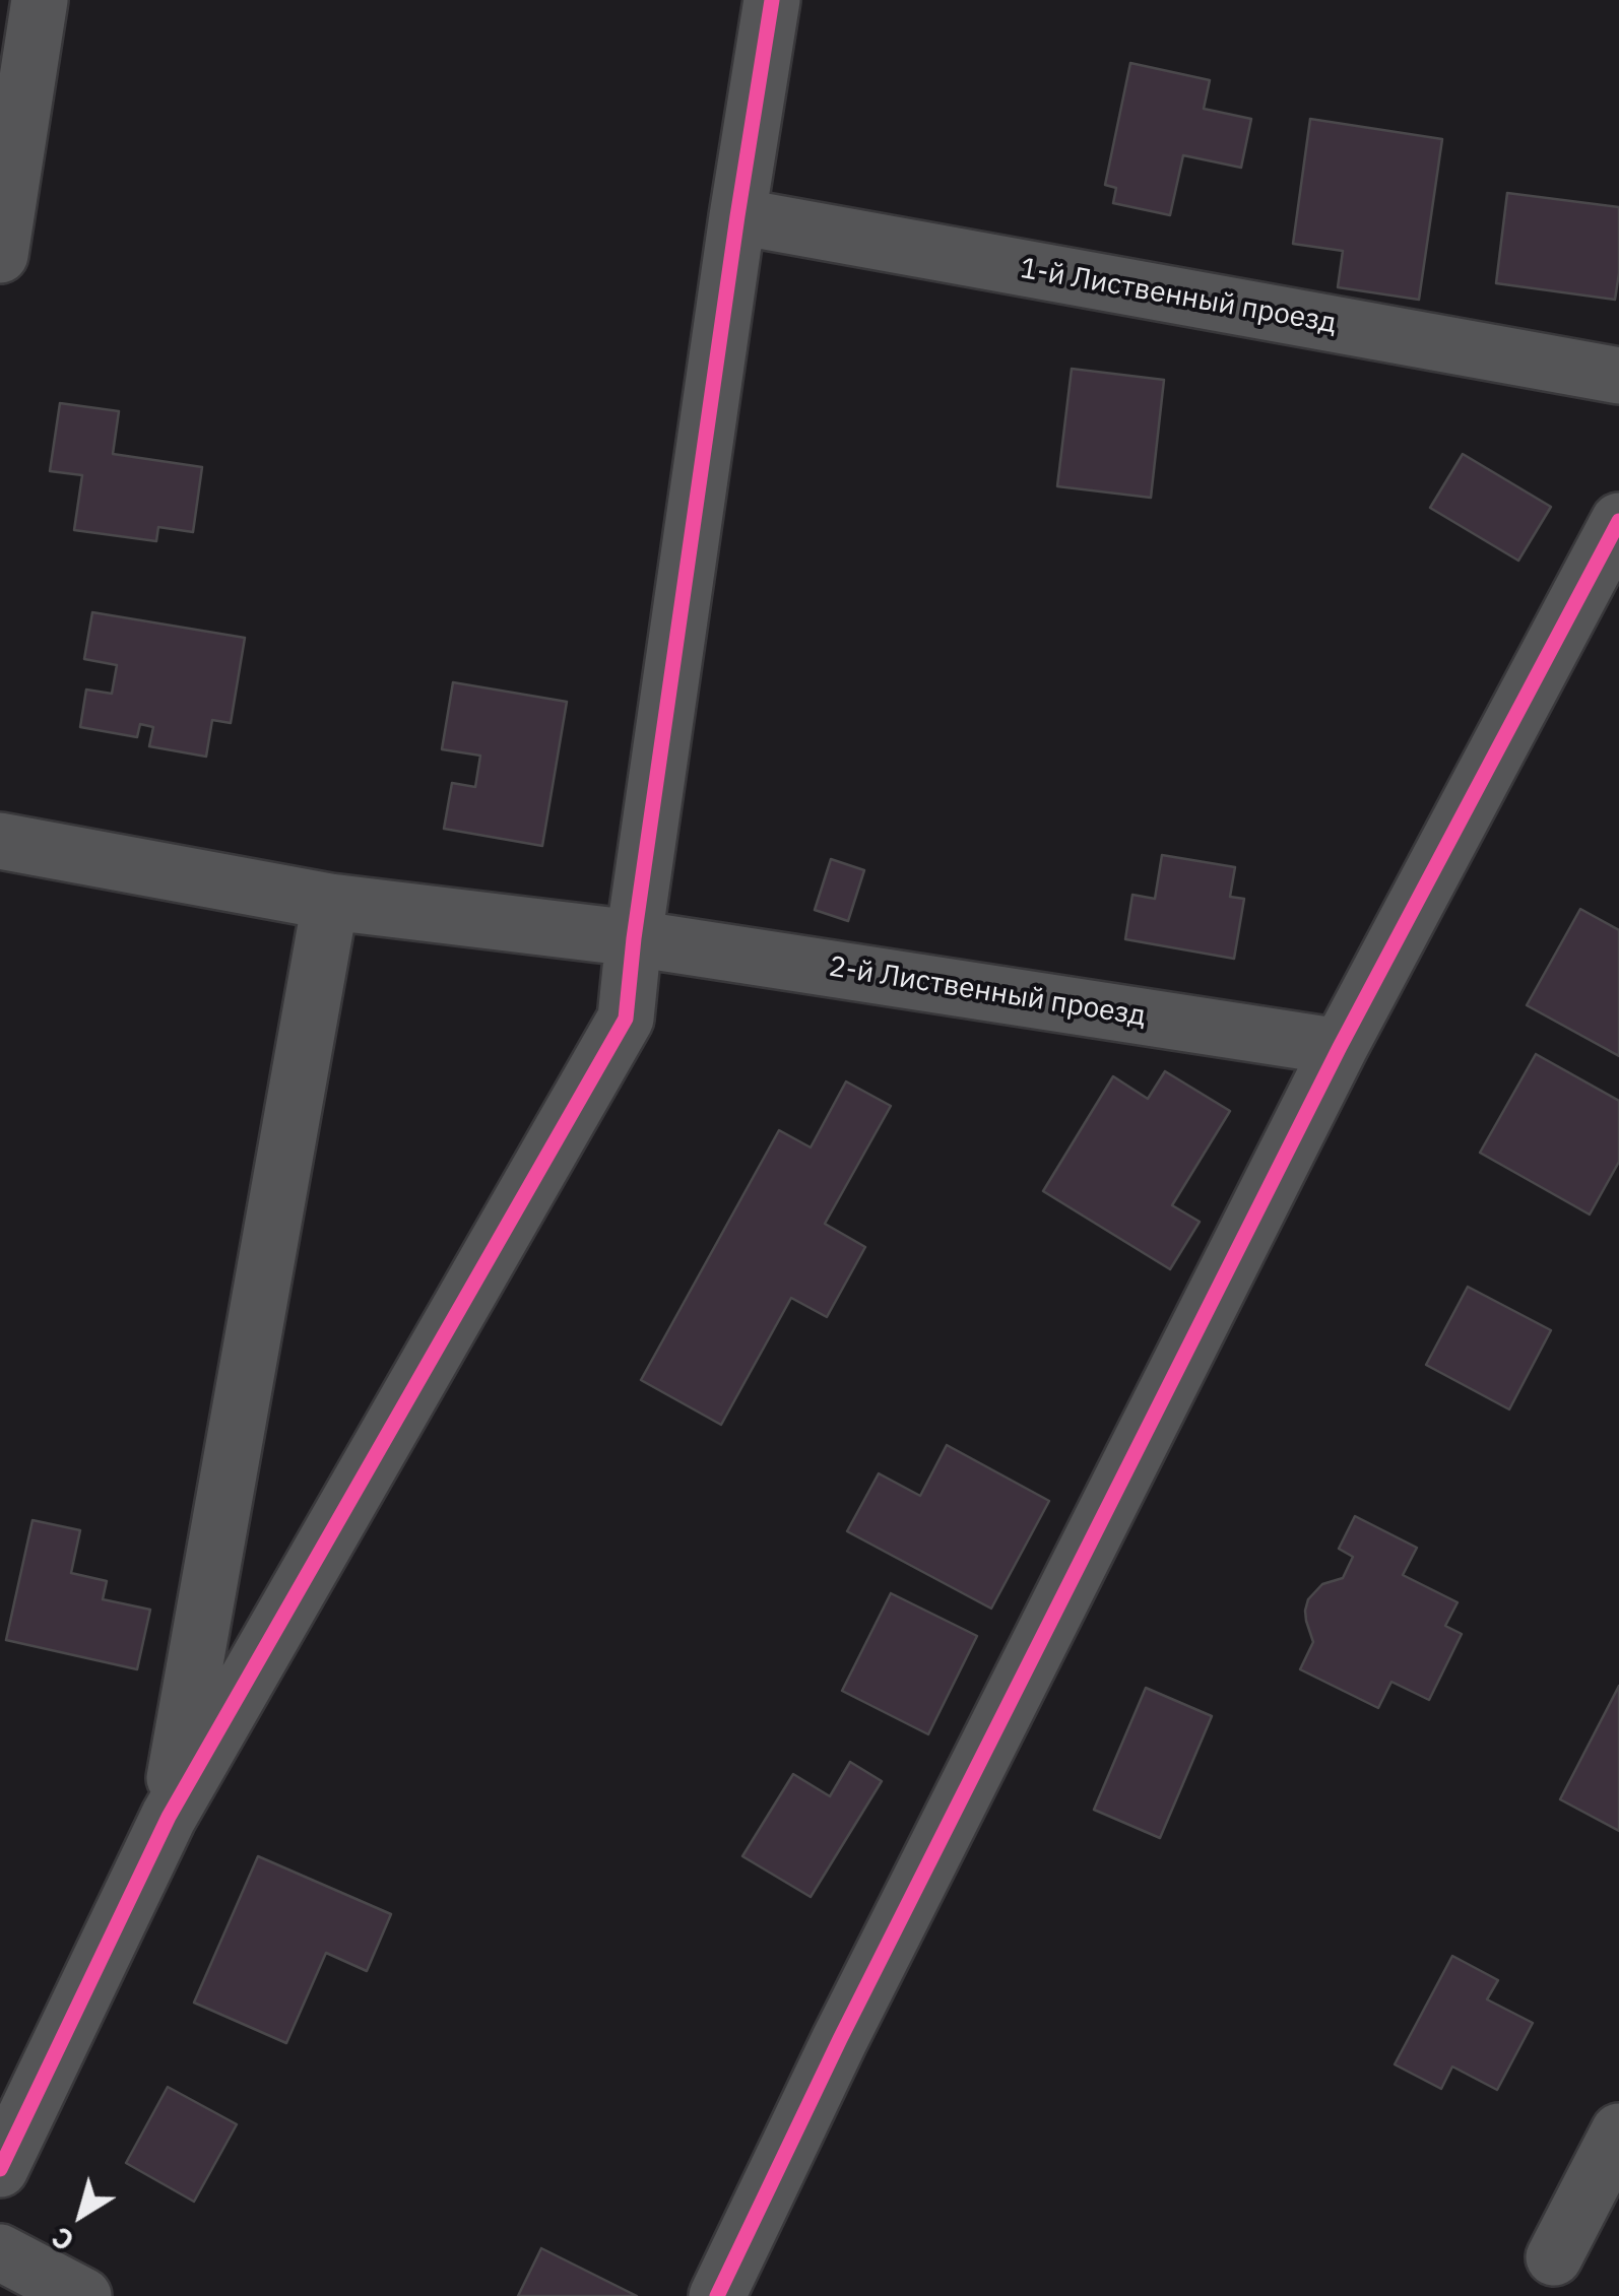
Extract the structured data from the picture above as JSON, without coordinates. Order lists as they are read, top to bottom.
{
  "streets": {
    "street": ["1-й Лиственный проезд", "2-й Лиственный проезд"]
  },
  "north": "bottom left"
}
